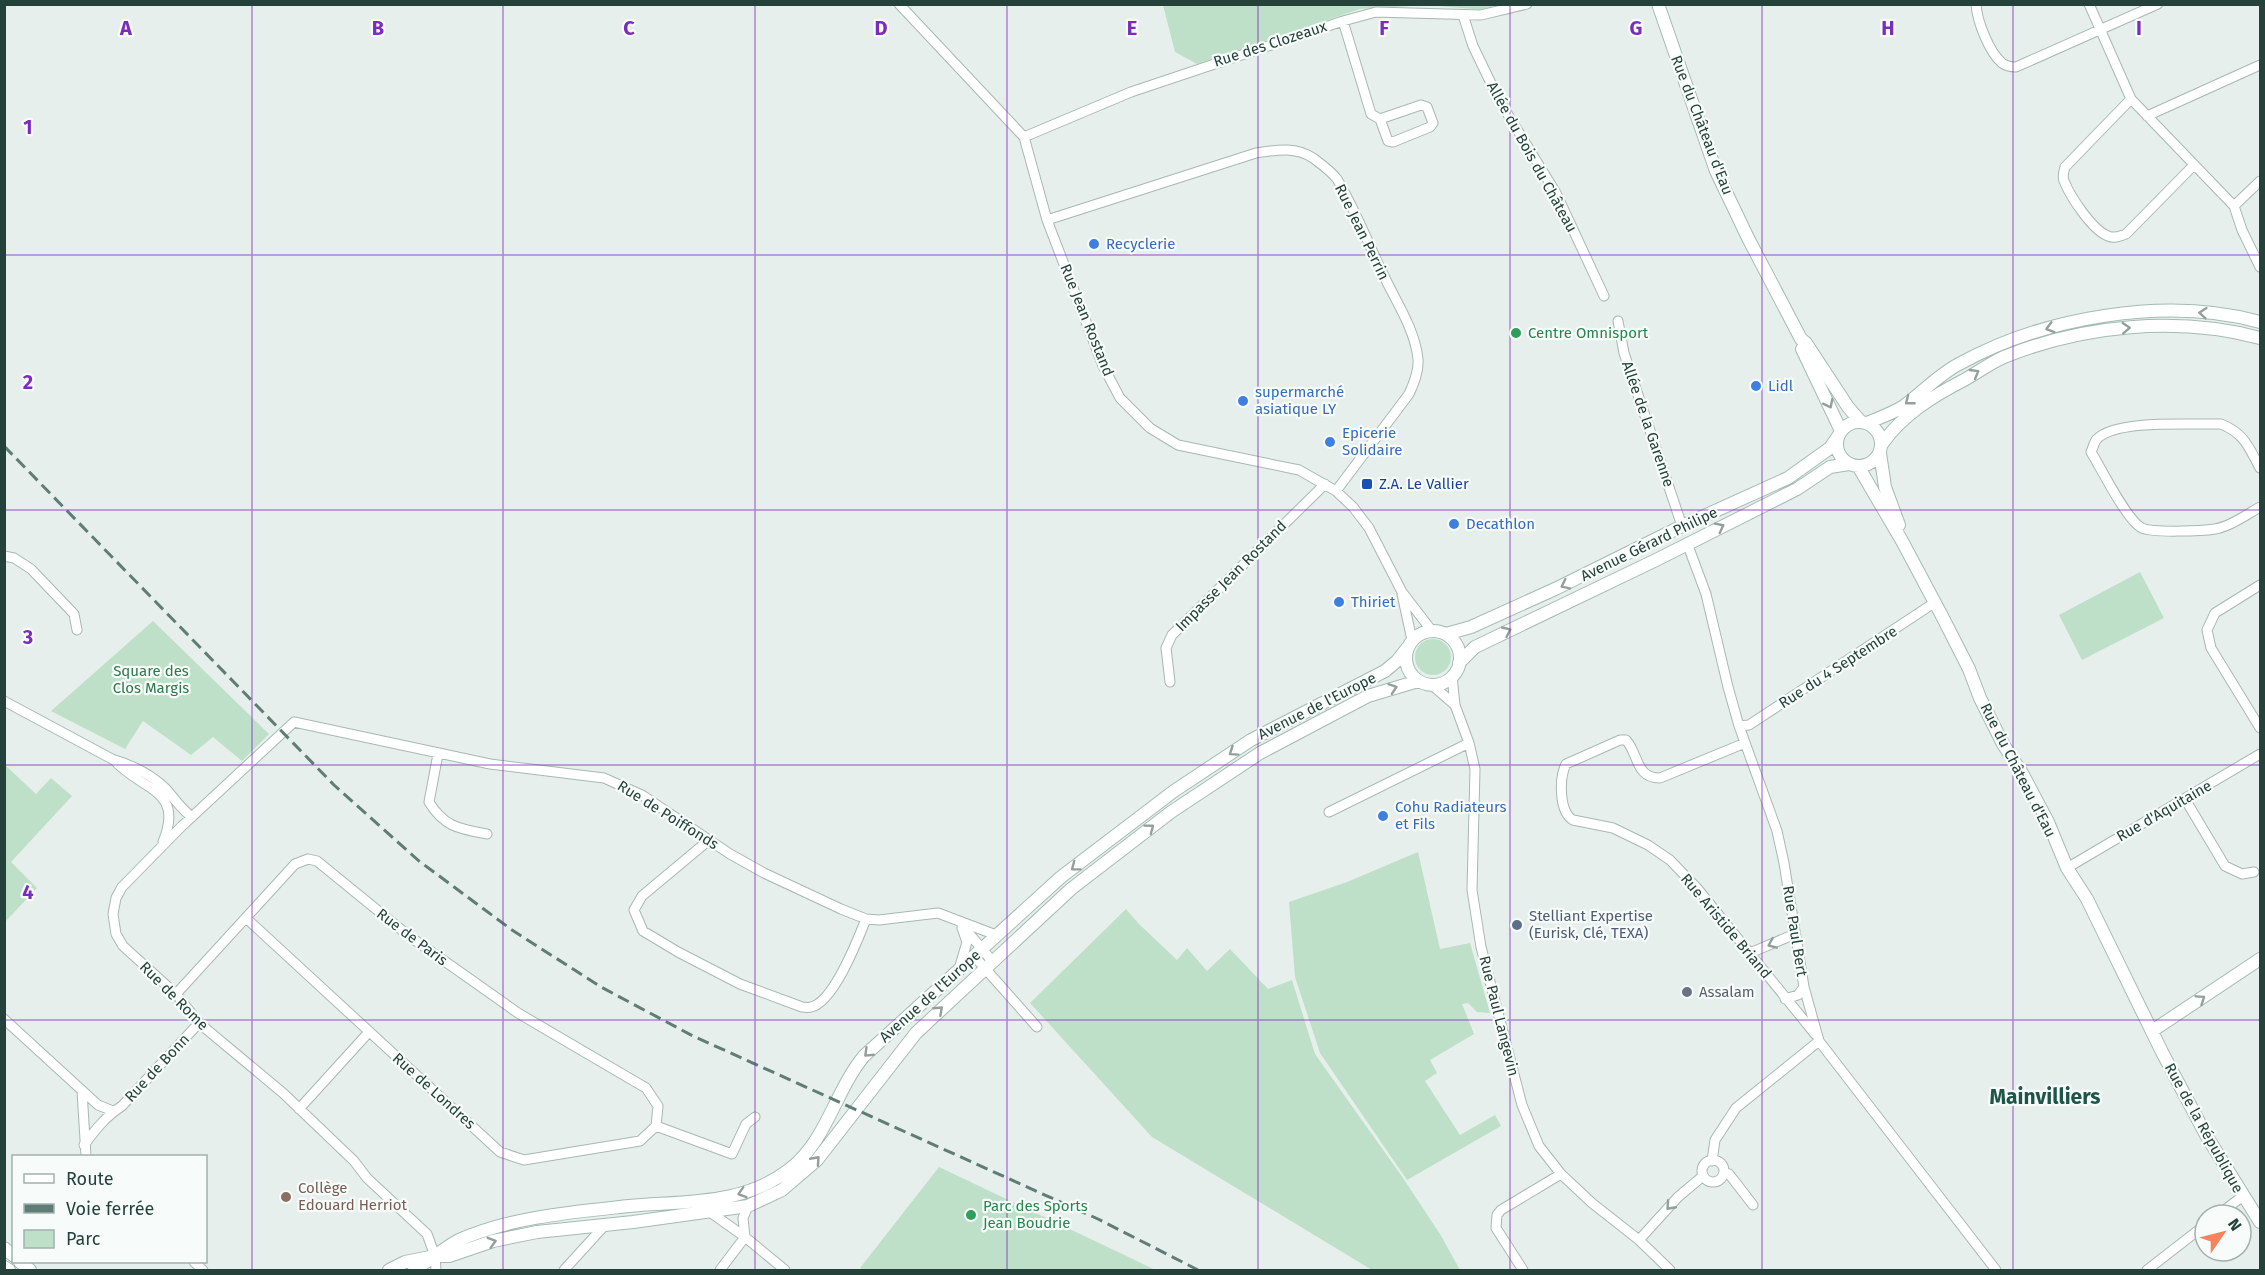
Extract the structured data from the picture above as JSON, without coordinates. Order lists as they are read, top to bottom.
{
  "streets": {
    "main road": [
      "Rue du Château d'Eau",
      "Avenue Gérard Philipe",
      "Avenue de l'Europe",
      "Rue de la République"
    ],
    "street": [
      "Rue des Clozeaux",
      "Allée du Bois du Château",
      "Rue Jean Perrin",
      "Rue Jean Rostand",
      "Allée de la Garenne",
      "Impasse Jean Rostand",
      "Rue du 4 Septembre",
      "Rue d'Aquitaine",
      "Rue de Poiffonds",
      "Rue Aristide Briand",
      "Rue Paul Bert",
      "Rue de Paris",
      "Rue de Rome",
      "Rue Paul Langevin",
      "Rue de Bonn",
      "Rue de Londres"
    ]
  },
  "crossings": [
    ["Rue des Clozeaux", "Allée du Bois du Château"],
    ["Rue des Clozeaux", "Rue Jean Rostand"],
    ["Rue du Château d'Eau", "Avenue Gérard Philipe"],
    ["Rue du Château d'Eau", "Rue du 4 Septembre"],
    ["Rue du Château d'Eau", "Rue d'Aquitaine"],
    ["Rue du Château d'Eau", "Rue de la République"],
    ["Rue Jean Perrin", "Rue Jean Rostand"],
    ["Rue Jean Rostand", "Avenue Gérard Philipe"],
    ["Rue Jean Rostand", "Impasse Jean Rostand"],
    ["Rue Jean Rostand", "Avenue de l'Europe"],
    ["Rue Jean Rostand", "Rue Paul Langevin"],
    ["Allée de la Garenne", "Avenue Gérard Philipe"],
    ["Avenue Gérard Philipe", "Avenue de l'Europe"],
    ["Avenue Gérard Philipe", "Rue Paul Bert"],
    ["Avenue Gérard Philipe", "Rue Paul Langevin"],
    ["Rue du 4 Septembre", "Rue Paul Bert"],
    ["Avenue de l'Europe", "Rue de Poiffonds"],
    ["Avenue de l'Europe", "Rue de Rome"],
    ["Avenue de l'Europe", "Rue Paul Langevin"],
    ["Rue de Poiffonds", "Rue de Rome"],
    ["Rue Aristide Briand", "Rue Paul Bert"],
    ["Rue de Paris", "Rue de Rome"],
    ["Rue de Paris", "Rue de Londres"],
    ["Rue de Rome", "Rue de Bonn"]
  ],
  "districts": ["Mainvilliers"],
  "parks": ["Square des Clos Margis"],
  "places": {
    "other": [
      "Recyclerie",
      "Centre Omnisport",
      "Lidl",
      "supermarché asiatique LY",
      "Epicerie Solidaire",
      "Decathlon",
      "Thiriet",
      "Cohu Radiateurs et Fils",
      "Stelliant Expertise (Eurisk, Clé, TEXA)",
      "Assalam",
      "Collège Edouard Herriot",
      "Parc des Sports Jean Boudrie"
    ],
    "transit": ["Z.A. Le Vallier"]
  },
  "legend": ["Route", "Voie ferrée", "Parc"],
  "north": "top right",
  "grid": {
    "columns": [
      "A",
      "B",
      "C",
      "D",
      "E",
      "F",
      "G",
      "H",
      "I"
    ],
    "rows": [
      "1",
      "2",
      "3",
      "4"
    ]
  }
}
